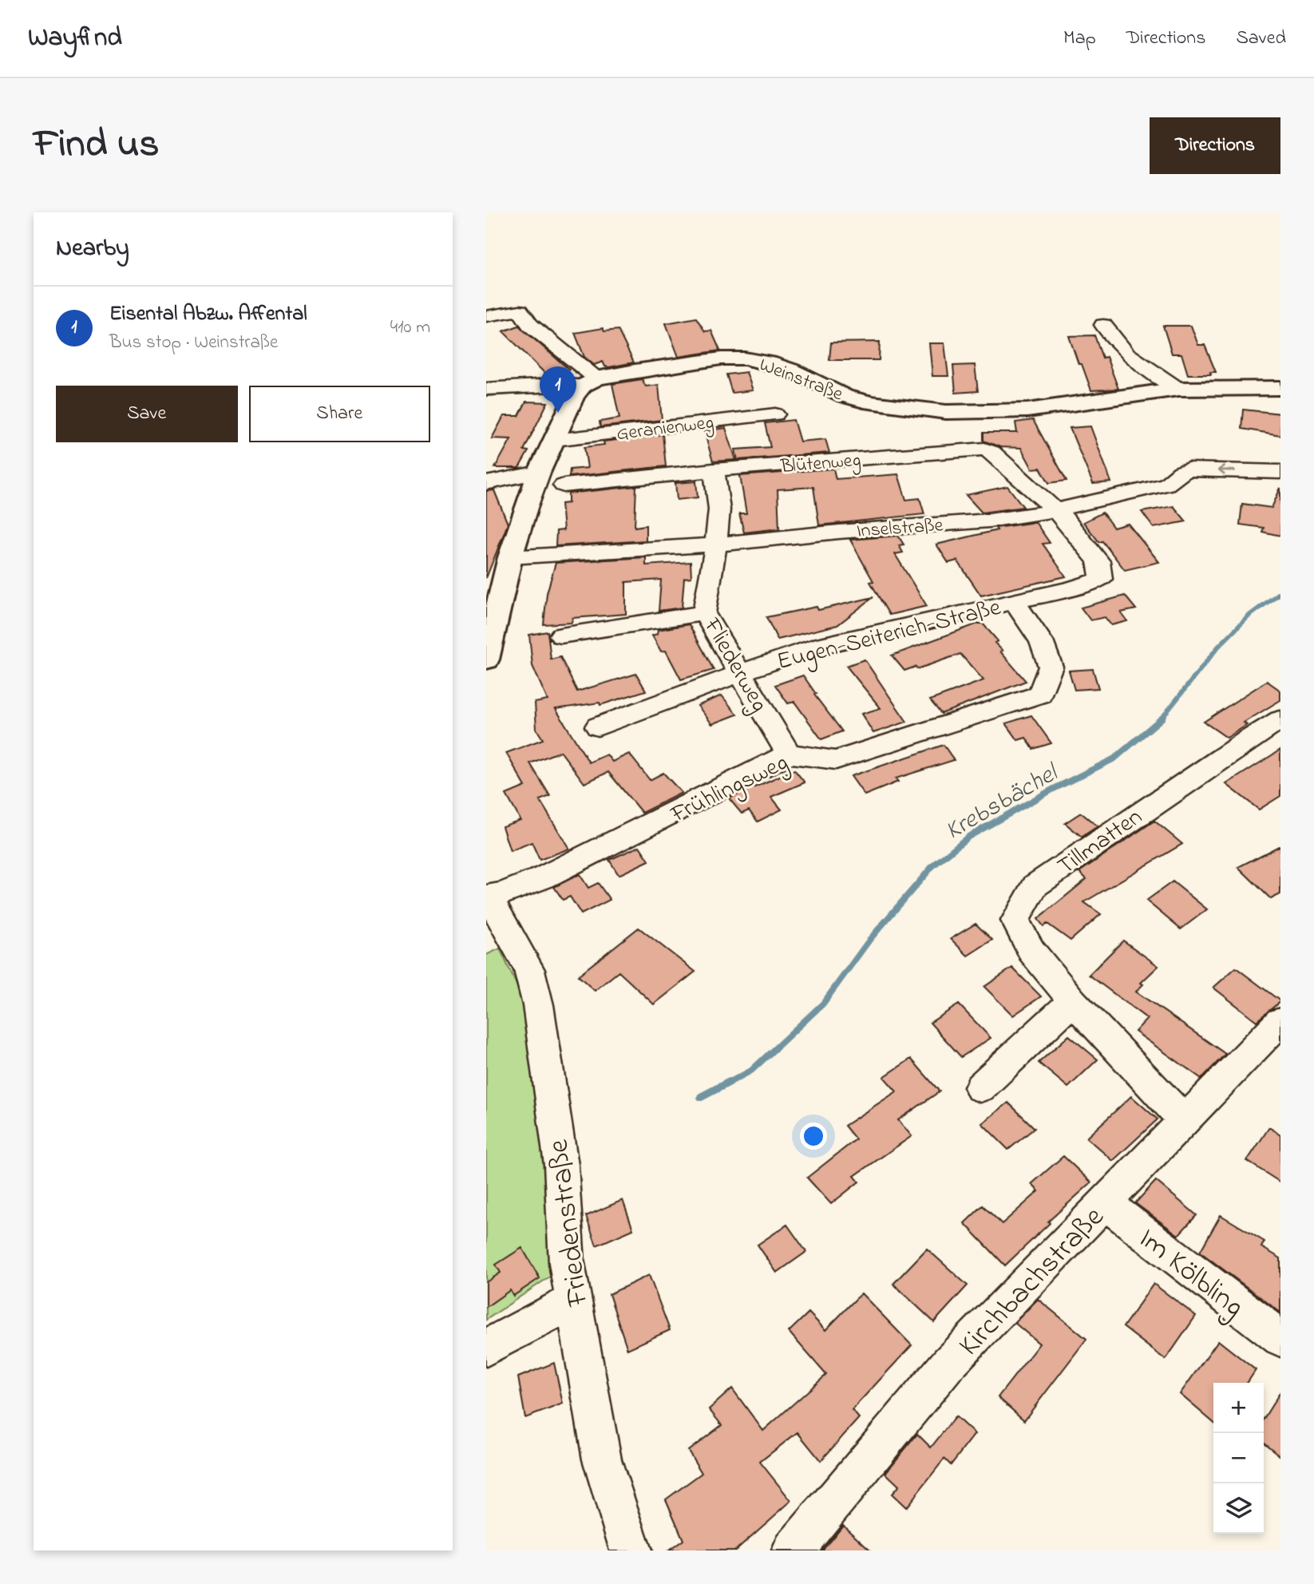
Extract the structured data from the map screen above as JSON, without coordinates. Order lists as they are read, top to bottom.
{
  "streets": {
    "main road": ["Weinstraße"],
    "street": [
      "Geranienweg",
      "Blütenweg",
      "Inselstraße",
      "Eugen-Seiterich-Straße",
      "Fliederweg",
      "Frühlingsweg",
      "Tillmatten",
      "Friedenstraße",
      "Im Kölbling",
      "Kirchbachstraße"
    ]
  },
  "crossings": [
    ["Blütenweg", "Inselstraße"],
    ["Blütenweg", "Eugen-Seiterich-Straße"],
    ["Blütenweg", "Fliederweg"],
    ["Inselstraße", "Eugen-Seiterich-Straße"],
    ["Inselstraße", "Fliederweg"],
    ["Eugen-Seiterich-Straße", "Fliederweg"],
    ["Eugen-Seiterich-Straße", "Frühlingsweg"],
    ["Fliederweg", "Frühlingsweg"],
    ["Tillmatten", "Kirchbachstraße"],
    ["Im Kölbling", "Kirchbachstraße"]
  ],
  "water": ["Krebsbächel"],
  "page": {
    "header": "Wayfind",
    "nav": ["Map", "Directions", "Saved"],
    "title": "Find us",
    "buttons": [
      "Directions",
      ["Save", "Share"]
    ],
    "heading": "Nearby",
    "list": [
      {
        "mark": "1",
        "name": "Eisental Abzw. Affental",
        "note": "Bus stop · Weinstraße",
        "value": "410 m"
      }
    ],
    "pins": "1",
    "map_buttons": ["+", "−"]
  }
}
